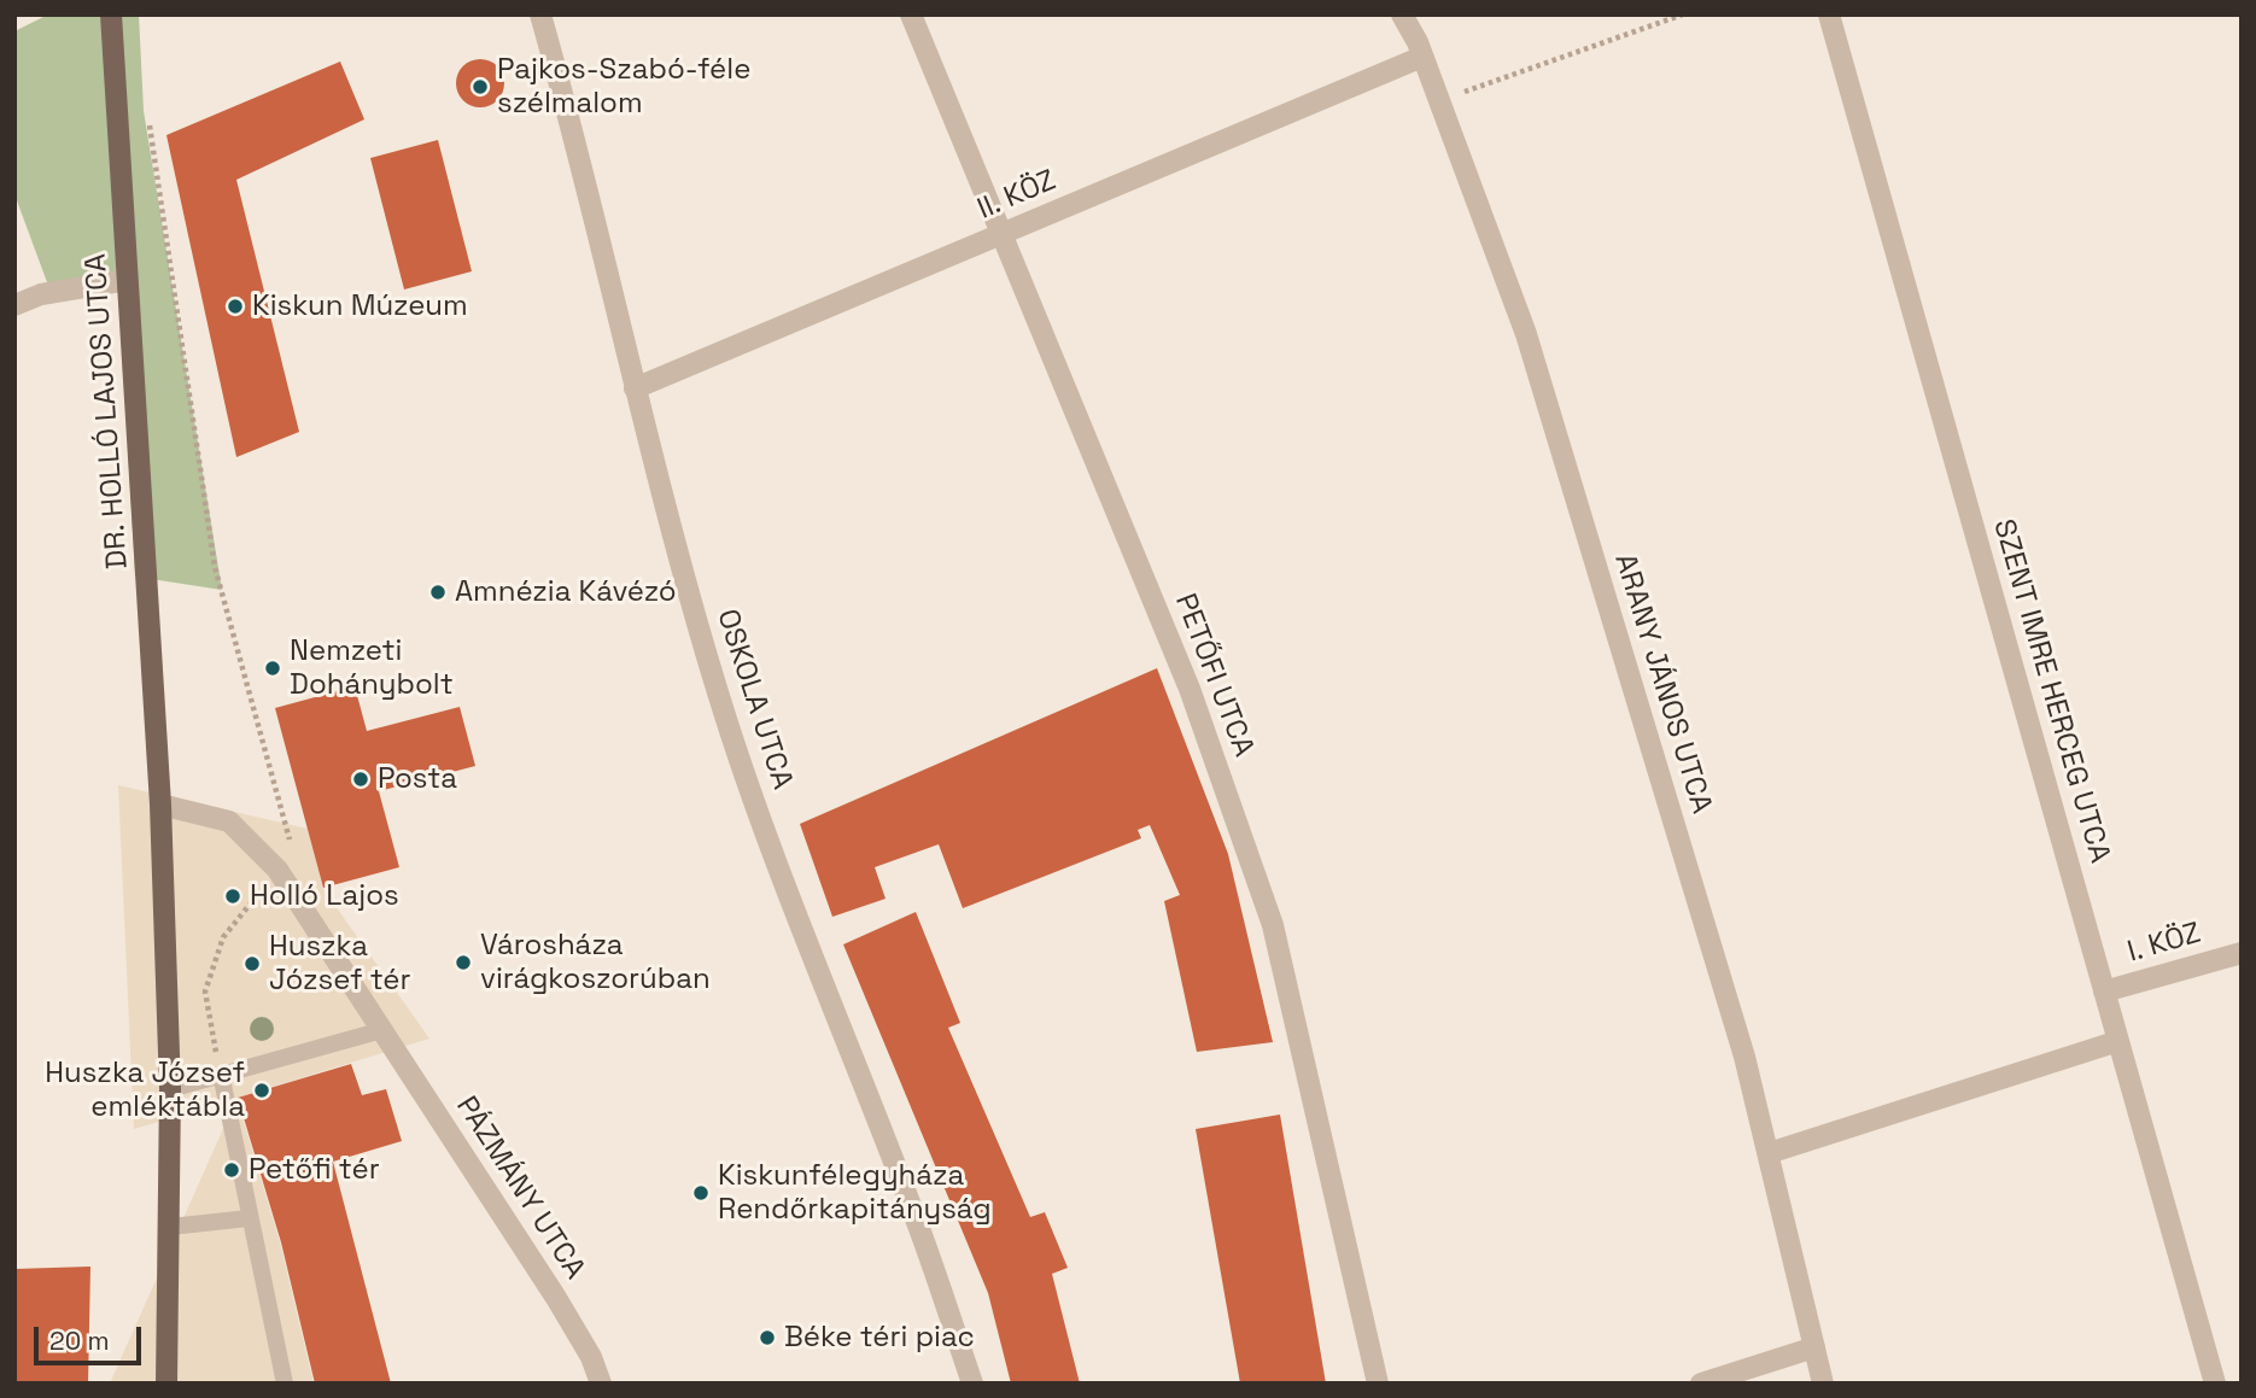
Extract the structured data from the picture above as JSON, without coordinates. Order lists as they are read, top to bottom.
{
  "streets": {
    "main road": ["DR. HOLLÓ LAJOS UTCA"],
    "street": [
      "II. KÖZ",
      "PETŐFI UTCA",
      "ARANY JÁNOS UTCA",
      "SZENT IMRE HERCEG UTCA",
      "OSKOLA UTCA",
      "I. KÖZ",
      "PÁZMÁNY UTCA"
    ]
  },
  "crossings": [
    ["II. KÖZ", "PETŐFI UTCA"],
    ["II. KÖZ", "ARANY JÁNOS UTCA"],
    ["II. KÖZ", "OSKOLA UTCA"],
    ["SZENT IMRE HERCEG UTCA", "I. KÖZ"]
  ],
  "places": [
    "Pajkos-Szabó-féle szélmalom",
    "Kiskun Múzeum",
    "Amnézia Kávézó",
    "Nemzeti Dohánybolt",
    "Posta",
    "Holló Lajos",
    "Városháza virágkoszorúban",
    "Huszka József tér",
    "Huszka József emléktábla",
    "Petőfi tér",
    "Kiskunfélegyháza Rendőrkapitányság",
    "Béke téri piac"
  ],
  "scale_bar": "20 m"
}
